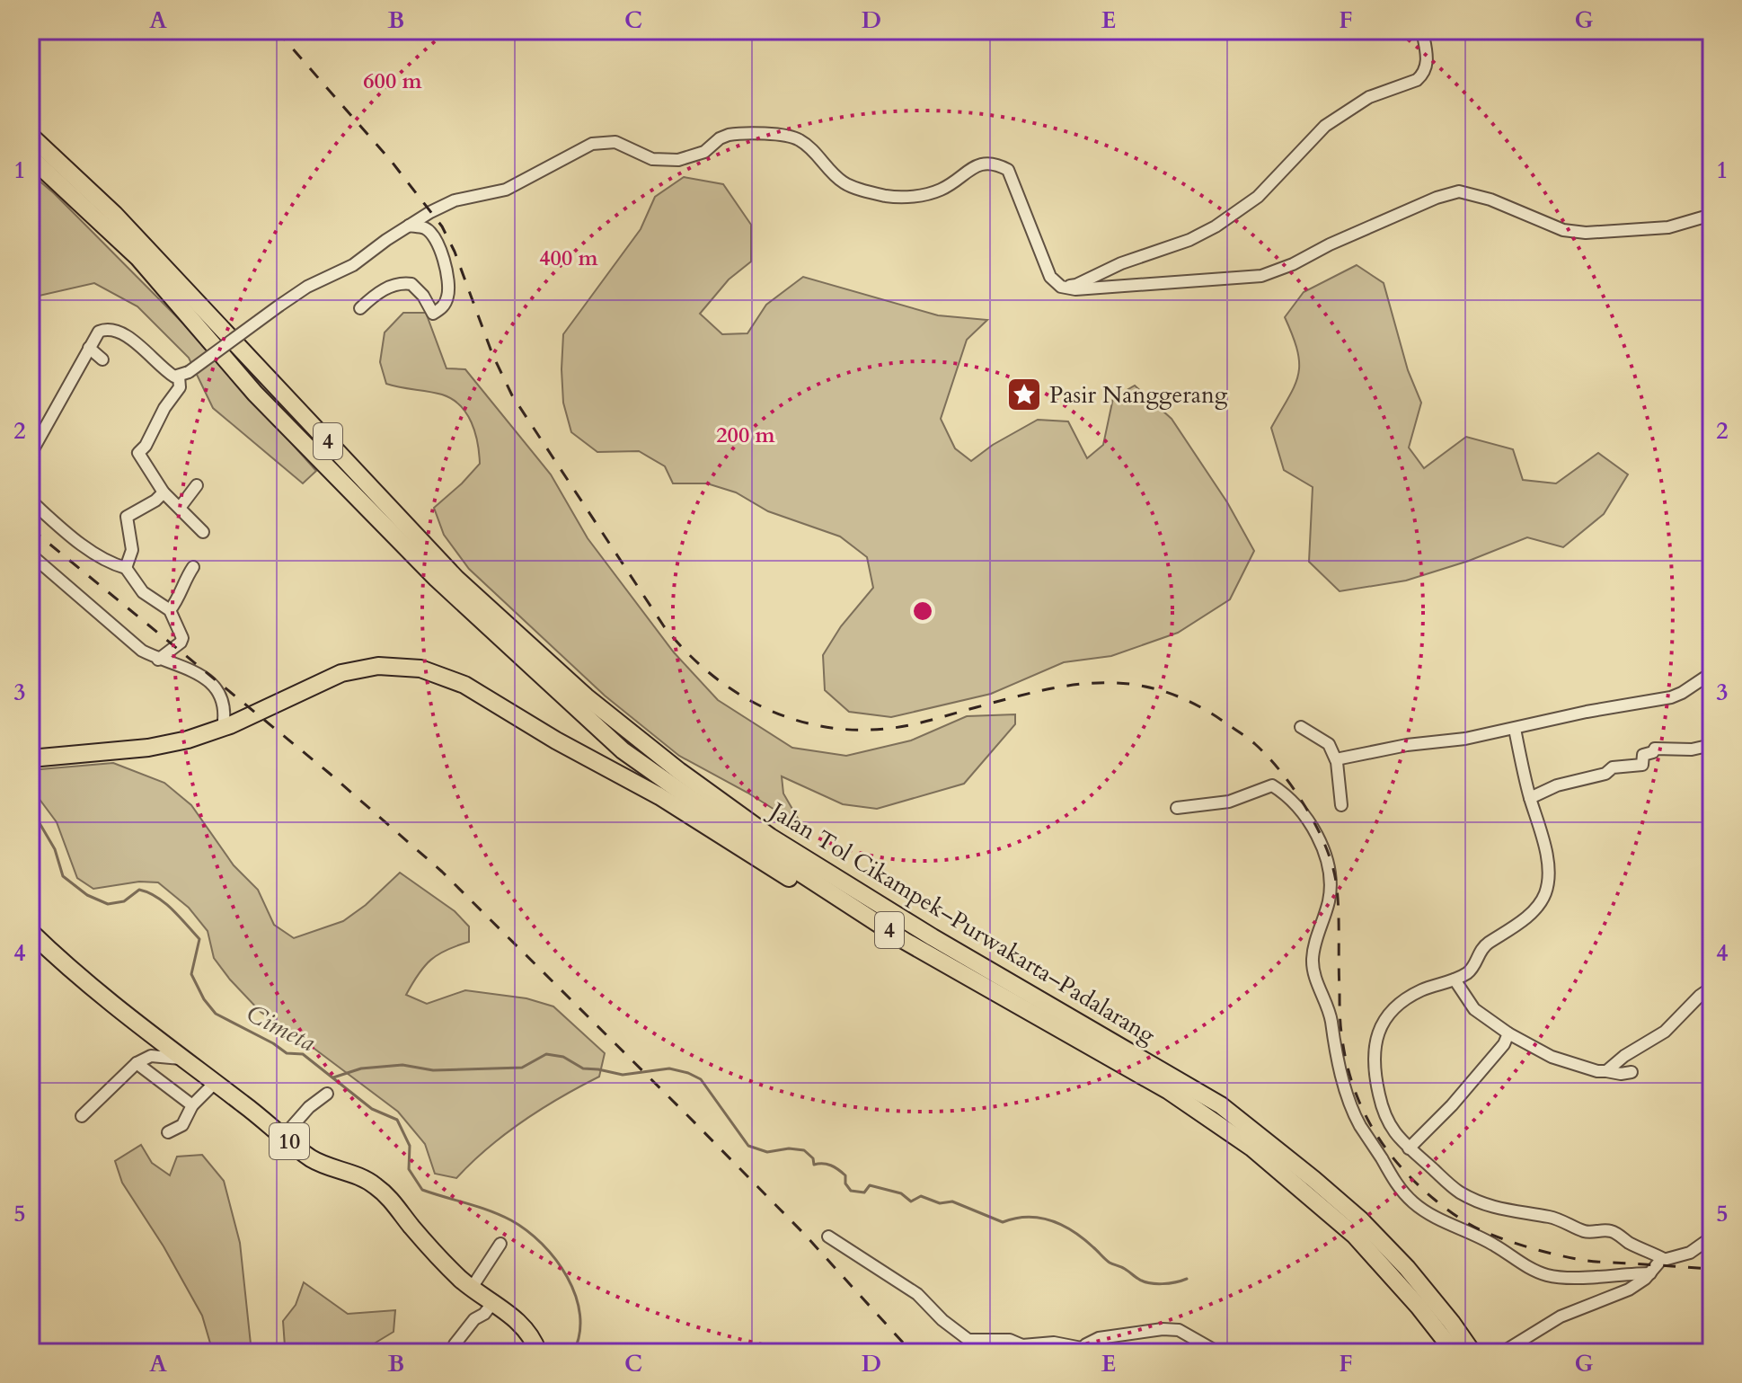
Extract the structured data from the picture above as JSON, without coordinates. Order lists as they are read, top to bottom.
{
  "streets": {
    "highway": ["4", "Jalan Tol Cikampek–Purwakarta–Padalarang", "10"]
  },
  "water": ["Cimeta"],
  "places": {
    "place": ["Pasir Nanggerang"]
  },
  "grid": {
    "columns": [
      "A",
      "B",
      "C",
      "D",
      "E",
      "F",
      "G"
    ],
    "rows": [
      "1",
      "2",
      "3",
      "4",
      "5"
    ]
  },
  "rings": ["600 m", "400 m", "200 m"]
}
